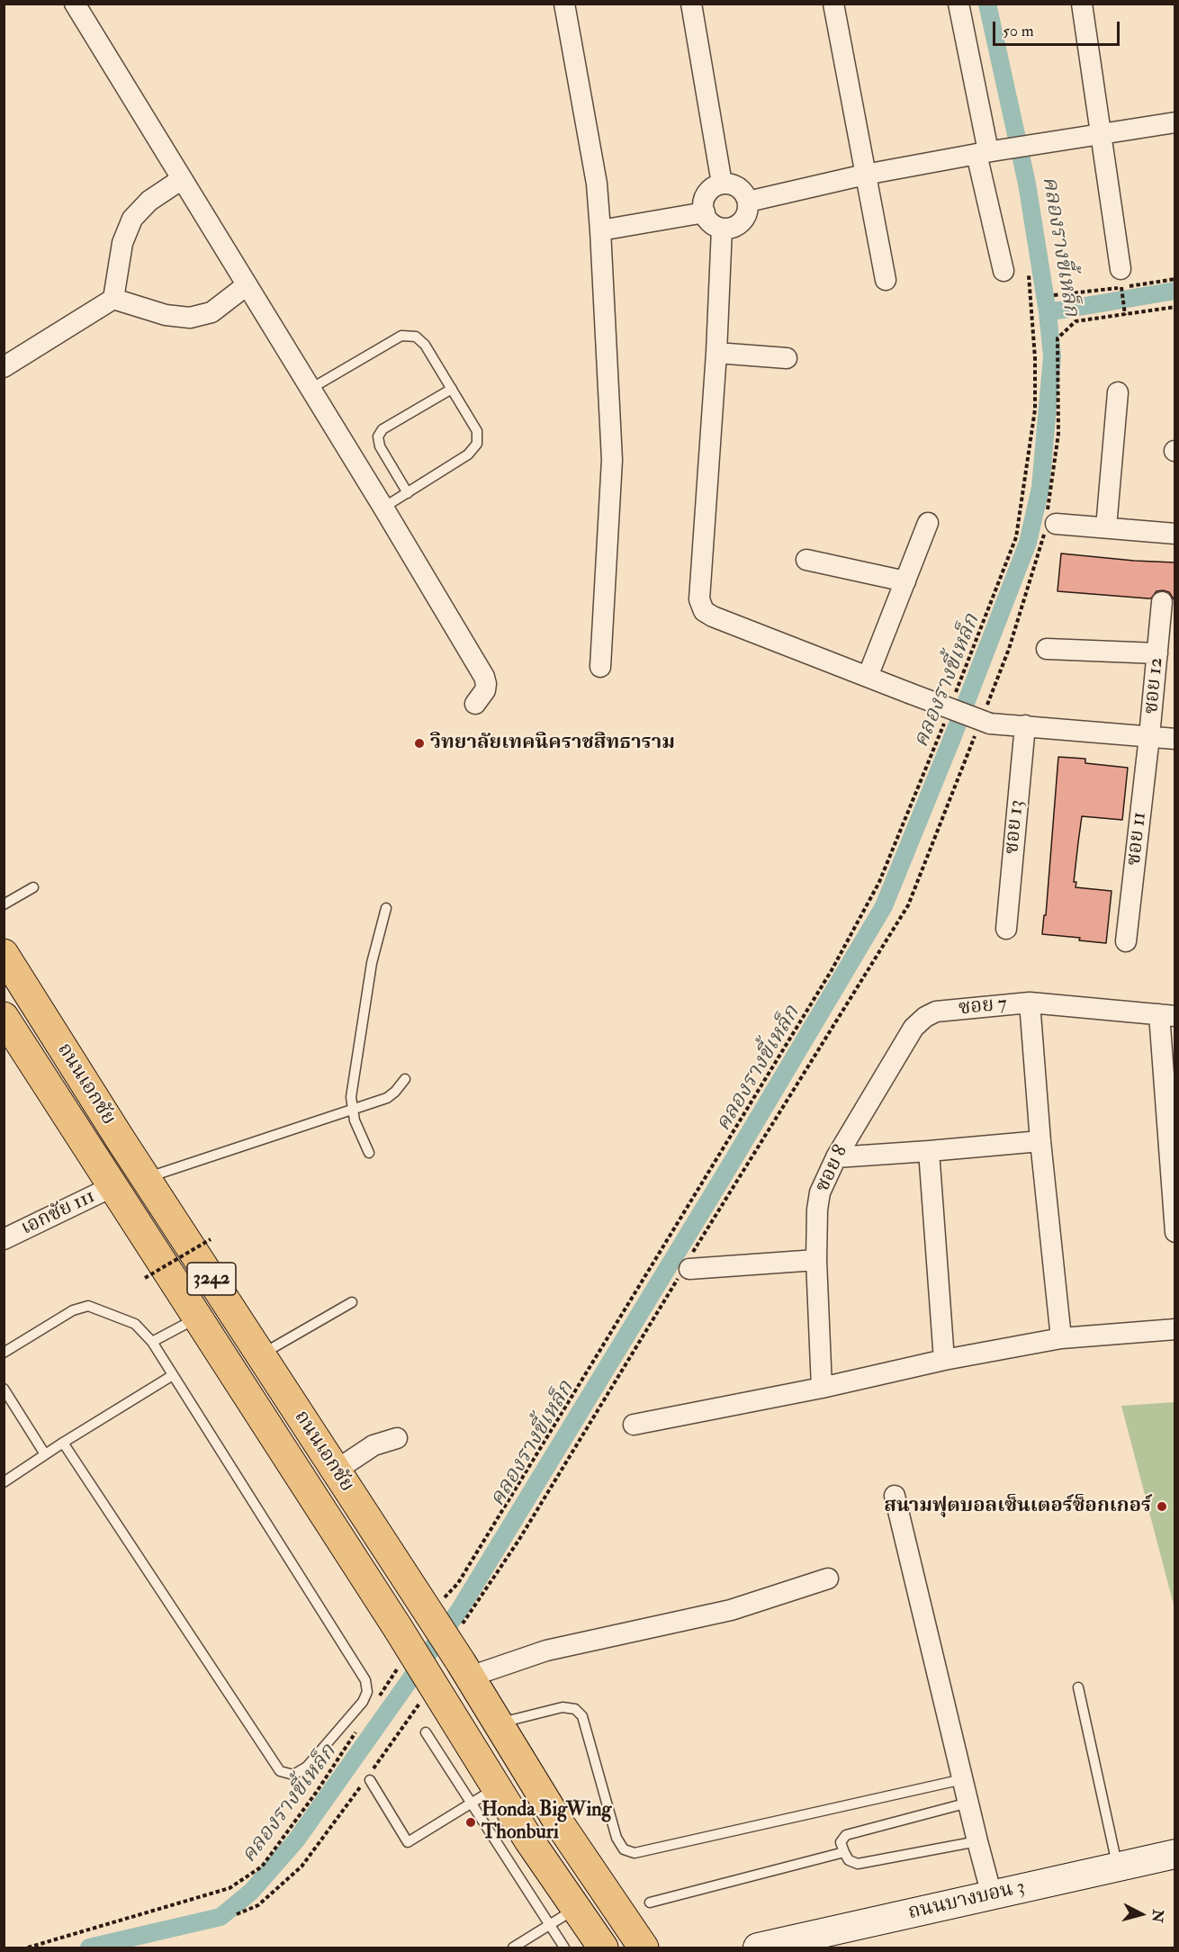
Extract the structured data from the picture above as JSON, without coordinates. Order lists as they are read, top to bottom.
{
  "streets": {
    "main road": ["ถนนเอกชัย", "3242", "ถนนบางบอน 3"],
    "street": [
      "ซอย 12",
      "ซอย 13",
      "ซอย 11",
      "ซอย 7",
      "ซอย 8",
      "เอกชัย 111"
    ]
  },
  "crossings": [
    ["ซอย 12", "ซอย 11"],
    ["ซอย 7", "ซอย 8"],
    ["ถนนเอกชัย", "เอกชัย 111"]
  ],
  "water": ["คลองรางขี้เหล็ก"],
  "places": ["วิทยาลัยเทคนิคราชสิทธาราม", "สนามฟุตบอลเซ็นเตอร์ซ็อกเกอร์", "Honda BigWing Thonburi"],
  "scale_bar": "50 m",
  "north": "right"
}
